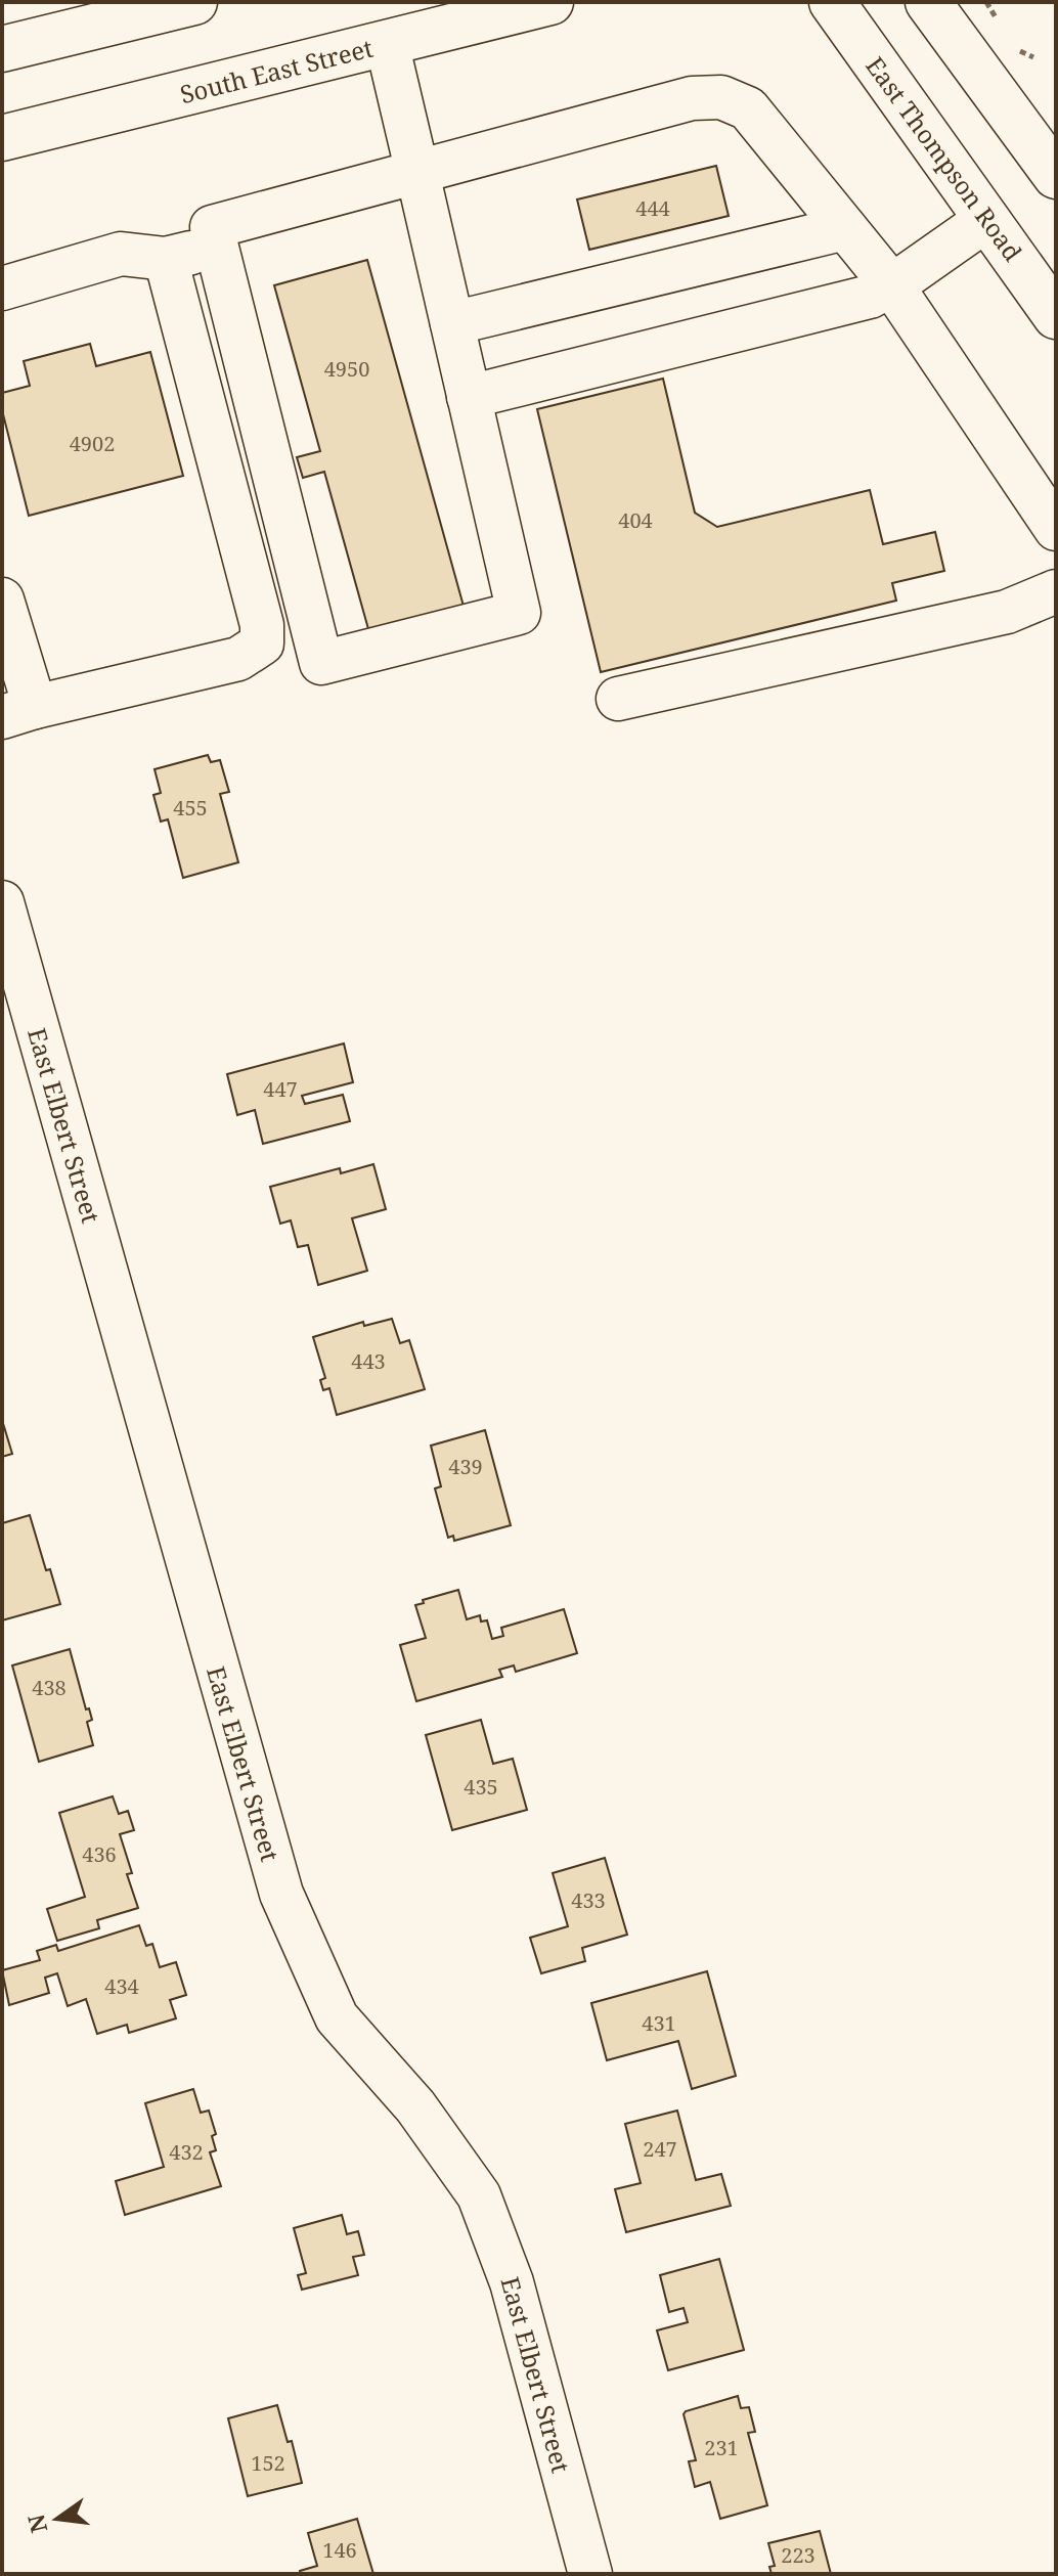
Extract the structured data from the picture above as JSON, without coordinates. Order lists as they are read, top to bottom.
{
  "streets": {
    "main road": ["South East Street", "East Thompson Road"],
    "street": ["East Elbert Street"]
  },
  "house_numbers": [
    "444",
    "4950",
    "4902",
    "404",
    "455",
    "447",
    "443",
    "439",
    "438",
    "435",
    "436",
    "433",
    "434",
    "431",
    "247",
    "432",
    "231",
    "152",
    "146",
    "223"
  ],
  "north": "left"
}
